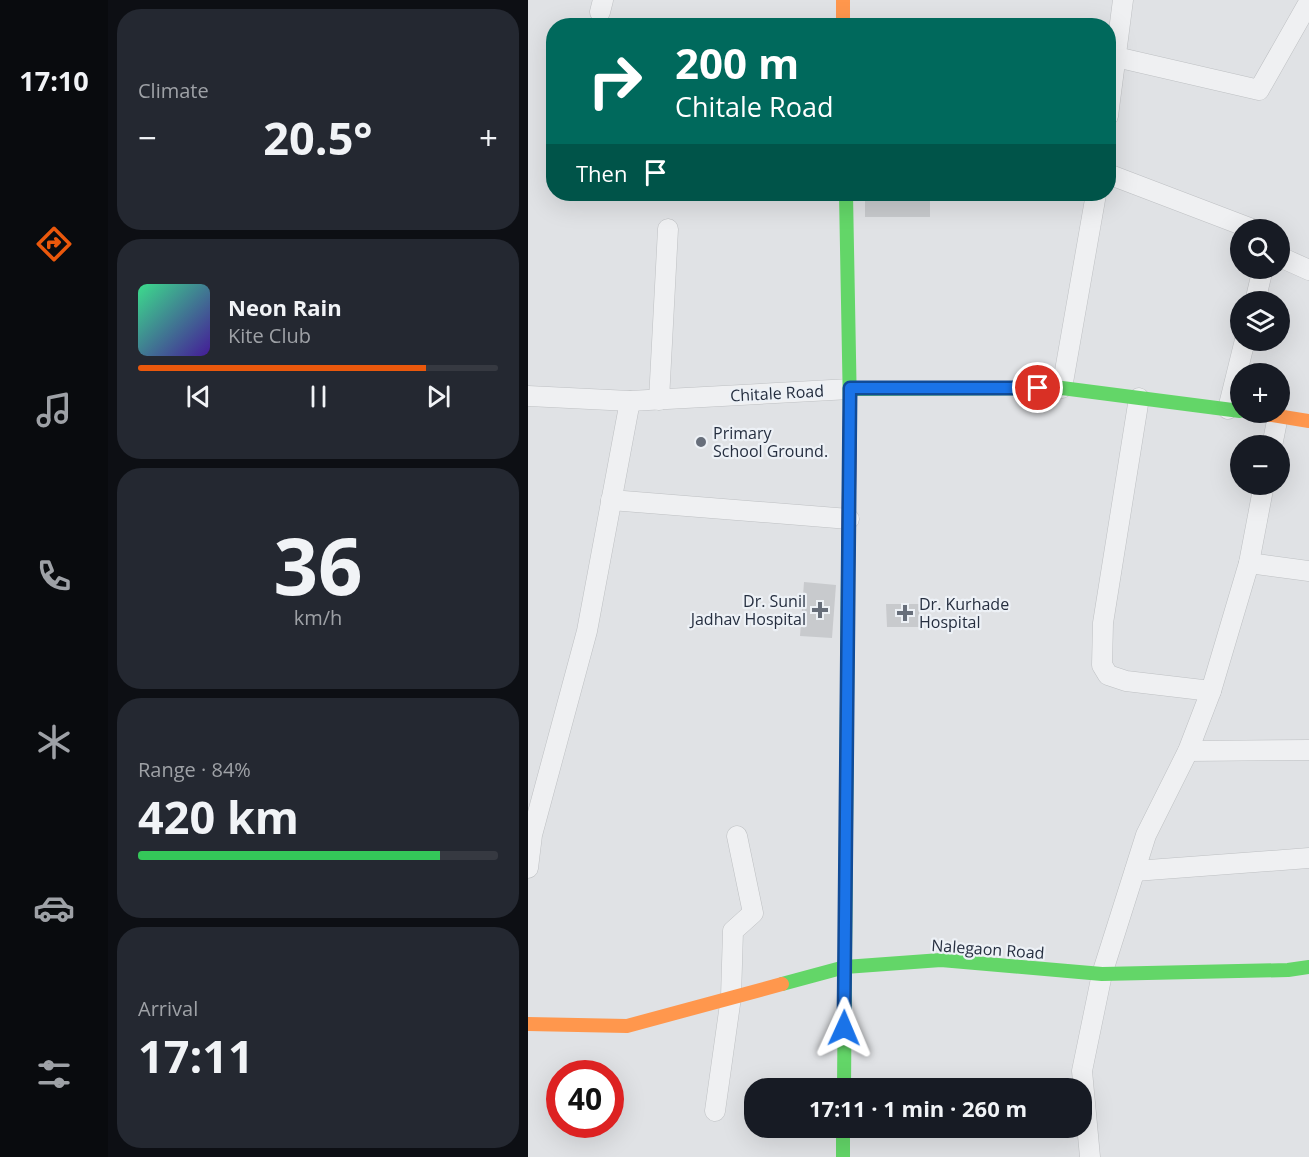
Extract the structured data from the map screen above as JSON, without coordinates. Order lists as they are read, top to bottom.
{
  "streets": {
    "street": ["Chitale Road", "Nalegaon Road"]
  },
  "places": {
    "other": ["Primary School Ground."],
    "health": ["Dr. Sunil Jadhav Hospital", "Dr. Kurhade Hospital"]
  },
  "page": {
    "tabs": "17:10",
    "tile": [
      "Climate",
      ["36", "km/h"],
      ["Range · 84%", "420 km"],
      ["Arrival", "17:11"]
    ],
    "turn": ["200 m", "Chitale Road"],
    "heat": ["−", "20.5°", "+"],
    "then": "Then",
    "map_buttons": ["+", "−"],
    "song": ["Neon Rain", "Kite Club"],
    "limit": "40",
    "trip": "17:11 · 1 min · 260 m"
  }
}
